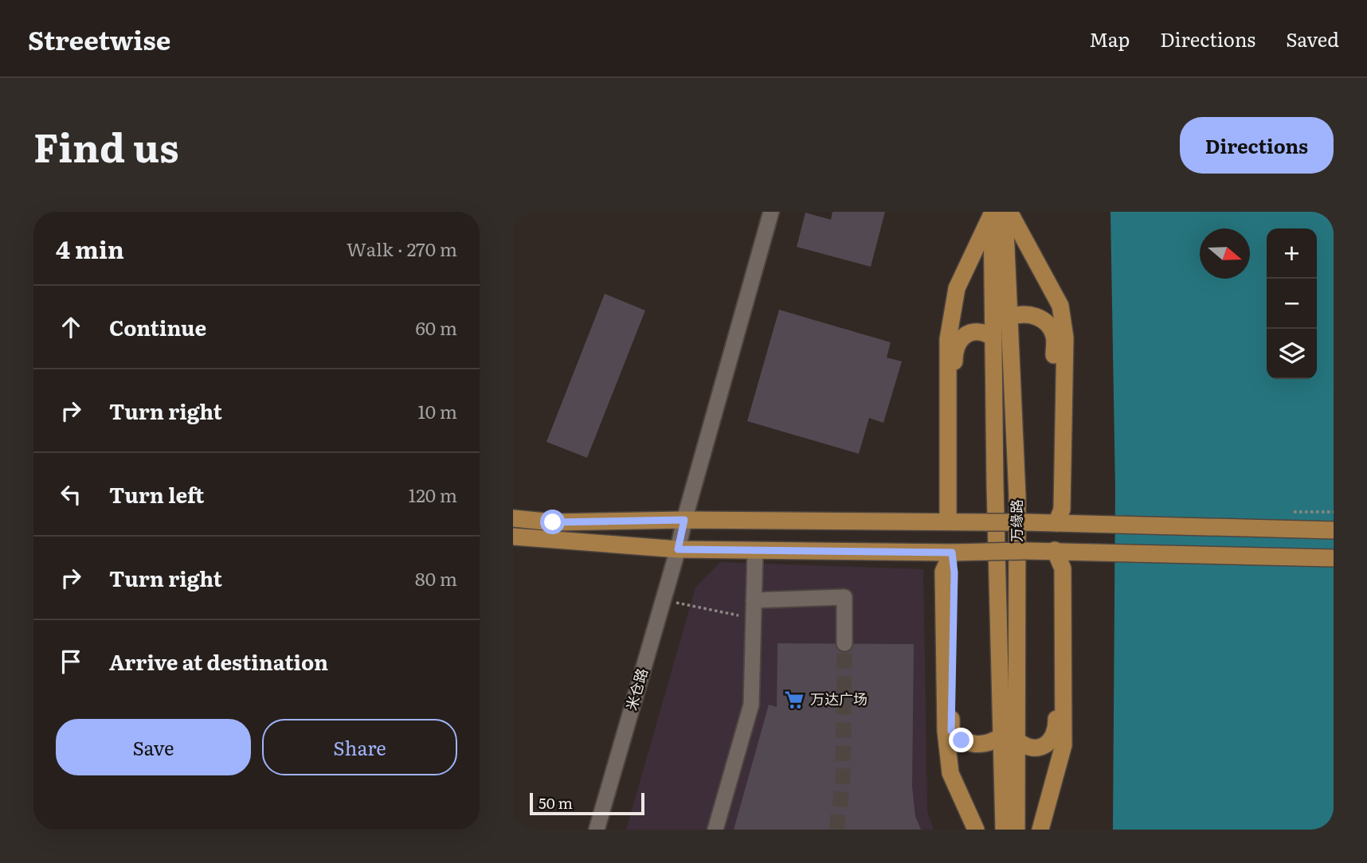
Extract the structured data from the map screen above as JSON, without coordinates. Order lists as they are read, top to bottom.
{
  "streets": {
    "main road": ["万缘路"],
    "street": ["米仓路"]
  },
  "places": {
    "supermarket": ["万达广场"]
  },
  "scale_bar": "50 m",
  "north": "right",
  "page": {
    "header": "Streetwise",
    "nav": ["Map", "Directions", "Saved"],
    "title": "Find us",
    "buttons": [
      "Directions",
      ["Save", "Share"]
    ],
    "heading": ["4 min", "Walk · 270 m"],
    "map_buttons": ["+", "−"],
    "list": [
      ["Continue", "60 m"],
      ["Turn right", "10 m"],
      ["Turn left", "120 m"],
      ["Turn right", "80 m"],
      "Arrive at destination"
    ],
    "scale": "50 m"
  }
}
